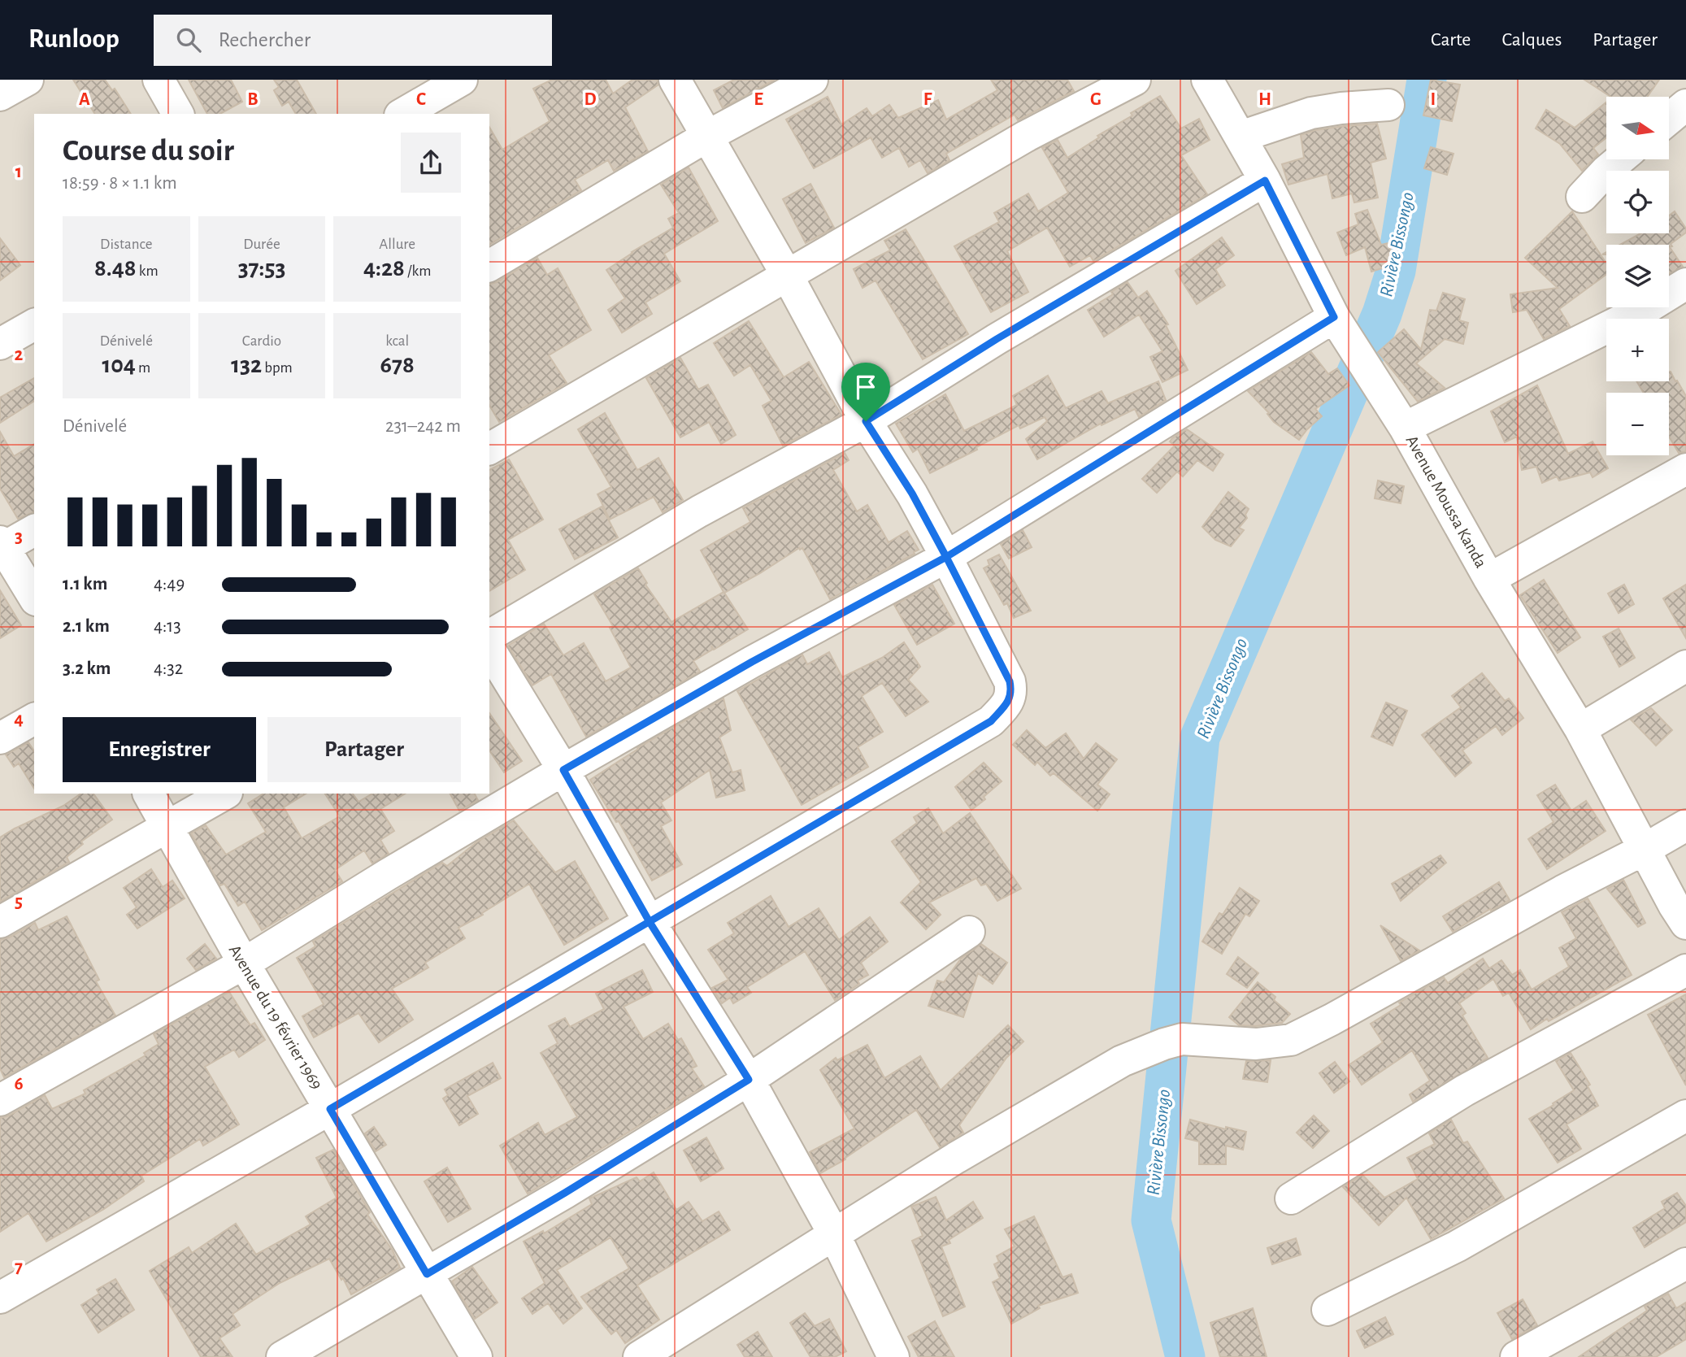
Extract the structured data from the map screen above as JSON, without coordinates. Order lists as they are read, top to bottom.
{
  "streets": {
    "street": ["Avenue Moussa Kanda", "Avenue du 19 février 1969"]
  },
  "water": ["Rivière Bissongo"],
  "north": "right",
  "page": {
    "header": "Runloop",
    "search": "Rechercher",
    "nav": ["Carte", "Calques", "Partager"],
    "map_buttons": ["+", "−"],
    "heading": ["Course du soir", "18:59 · 8 × 1.1 km"],
    "stats": [
      ["Distance", "8.48 km"],
      ["Durée", "37:53"],
      ["Allure", "4:28 /km"],
      ["Dénivelé", "104 m"],
      ["Cardio", "132 bpm"],
      ["kcal", "678"]
    ],
    "chart": ["Dénivelé", "231–242 m"],
    "list": [
      {
        "name": "1.1 km",
        "note": "4:49"
      },
      {
        "name": "2.1 km",
        "note": "4:13"
      },
      {
        "name": "3.2 km",
        "note": "4:32"
      }
    ],
    "buttons": ["Enregistrer", "Partager"]
  },
  "grid": {
    "columns": [
      "A",
      "B",
      "C",
      "D",
      "E",
      "F",
      "G",
      "H",
      "I"
    ],
    "rows": [
      "1",
      "2",
      "3",
      "4",
      "5",
      "6",
      "7"
    ]
  }
}
